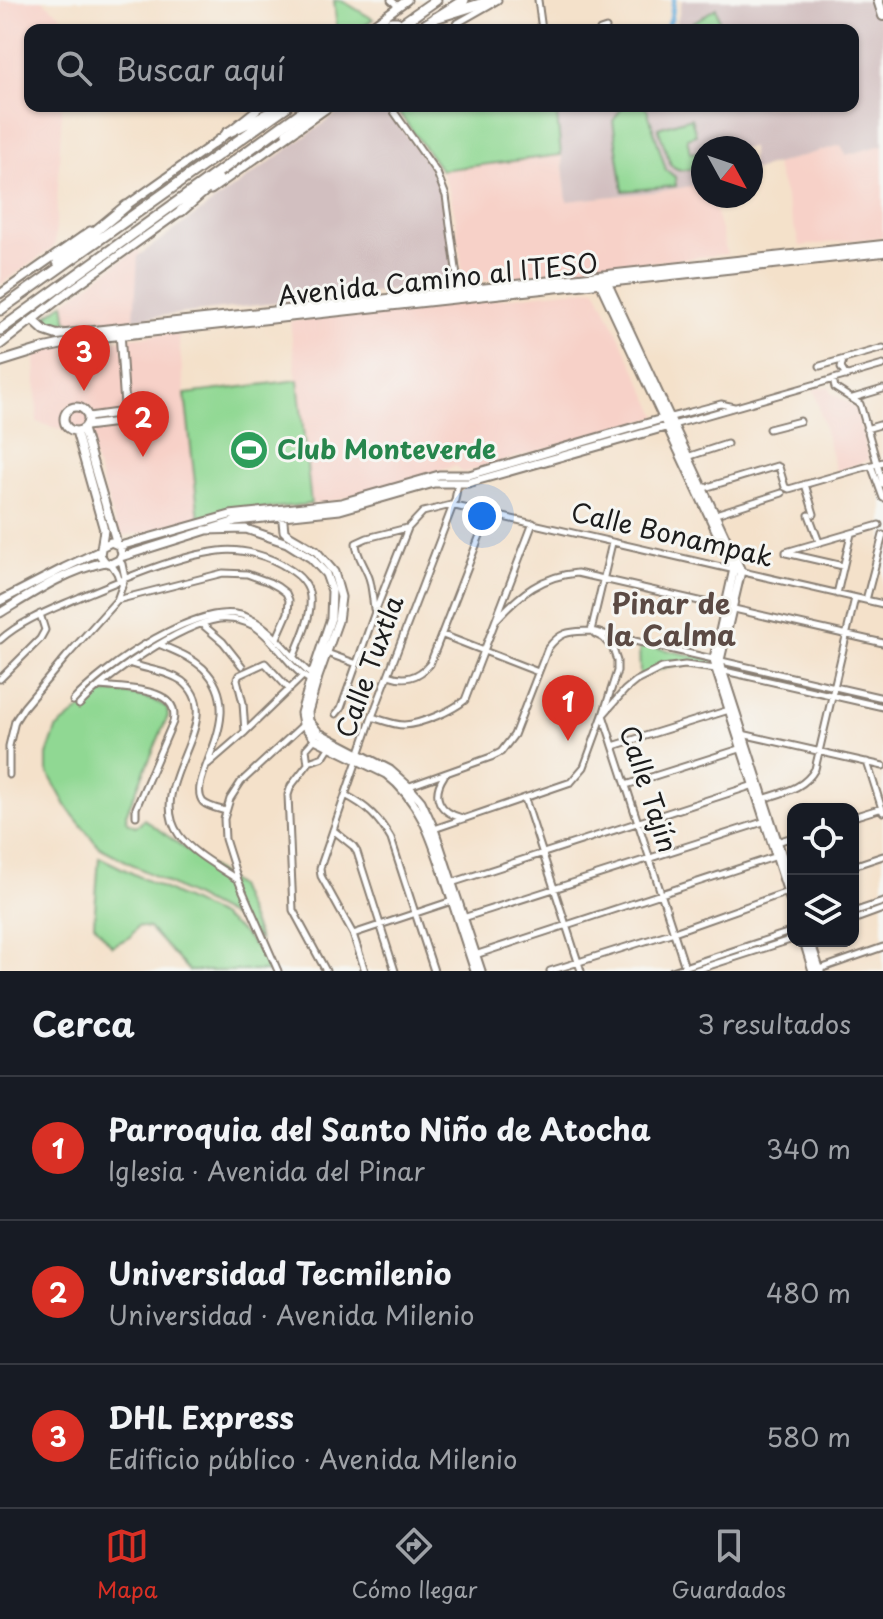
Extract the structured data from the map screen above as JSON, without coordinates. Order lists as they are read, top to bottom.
{
  "streets": {
    "main road": ["Avenida Camino al ITESO"],
    "street": ["Calle Bonampak", "Calle Tuxtla", "Calle Tajín"]
  },
  "crossings": [
    ["Calle Bonampak", "Calle Tuxtla"]
  ],
  "districts": ["Pinar de la Calma"],
  "places": {
    "sports": ["Club Monteverde"]
  },
  "north": "bottom right",
  "page": {
    "search": "Buscar aquí",
    "pins": ["3", "2", "1"],
    "heading": ["Cerca", "3 resultados"],
    "list": [
      {
        "mark": "1",
        "name": "Parroquia del Santo Niño de Atocha",
        "note": "Iglesia · Avenida del Pinar",
        "value": "340 m"
      },
      {
        "mark": "2",
        "name": "Universidad Tecmilenio",
        "note": "Universidad · Avenida Milenio",
        "value": "480 m"
      },
      {
        "mark": "3",
        "name": "DHL Express",
        "note": "Edificio público · Avenida Milenio",
        "value": "580 m"
      }
    ],
    "nav": ["Mapa", "Cómo llegar", "Guardados"]
  }
}
